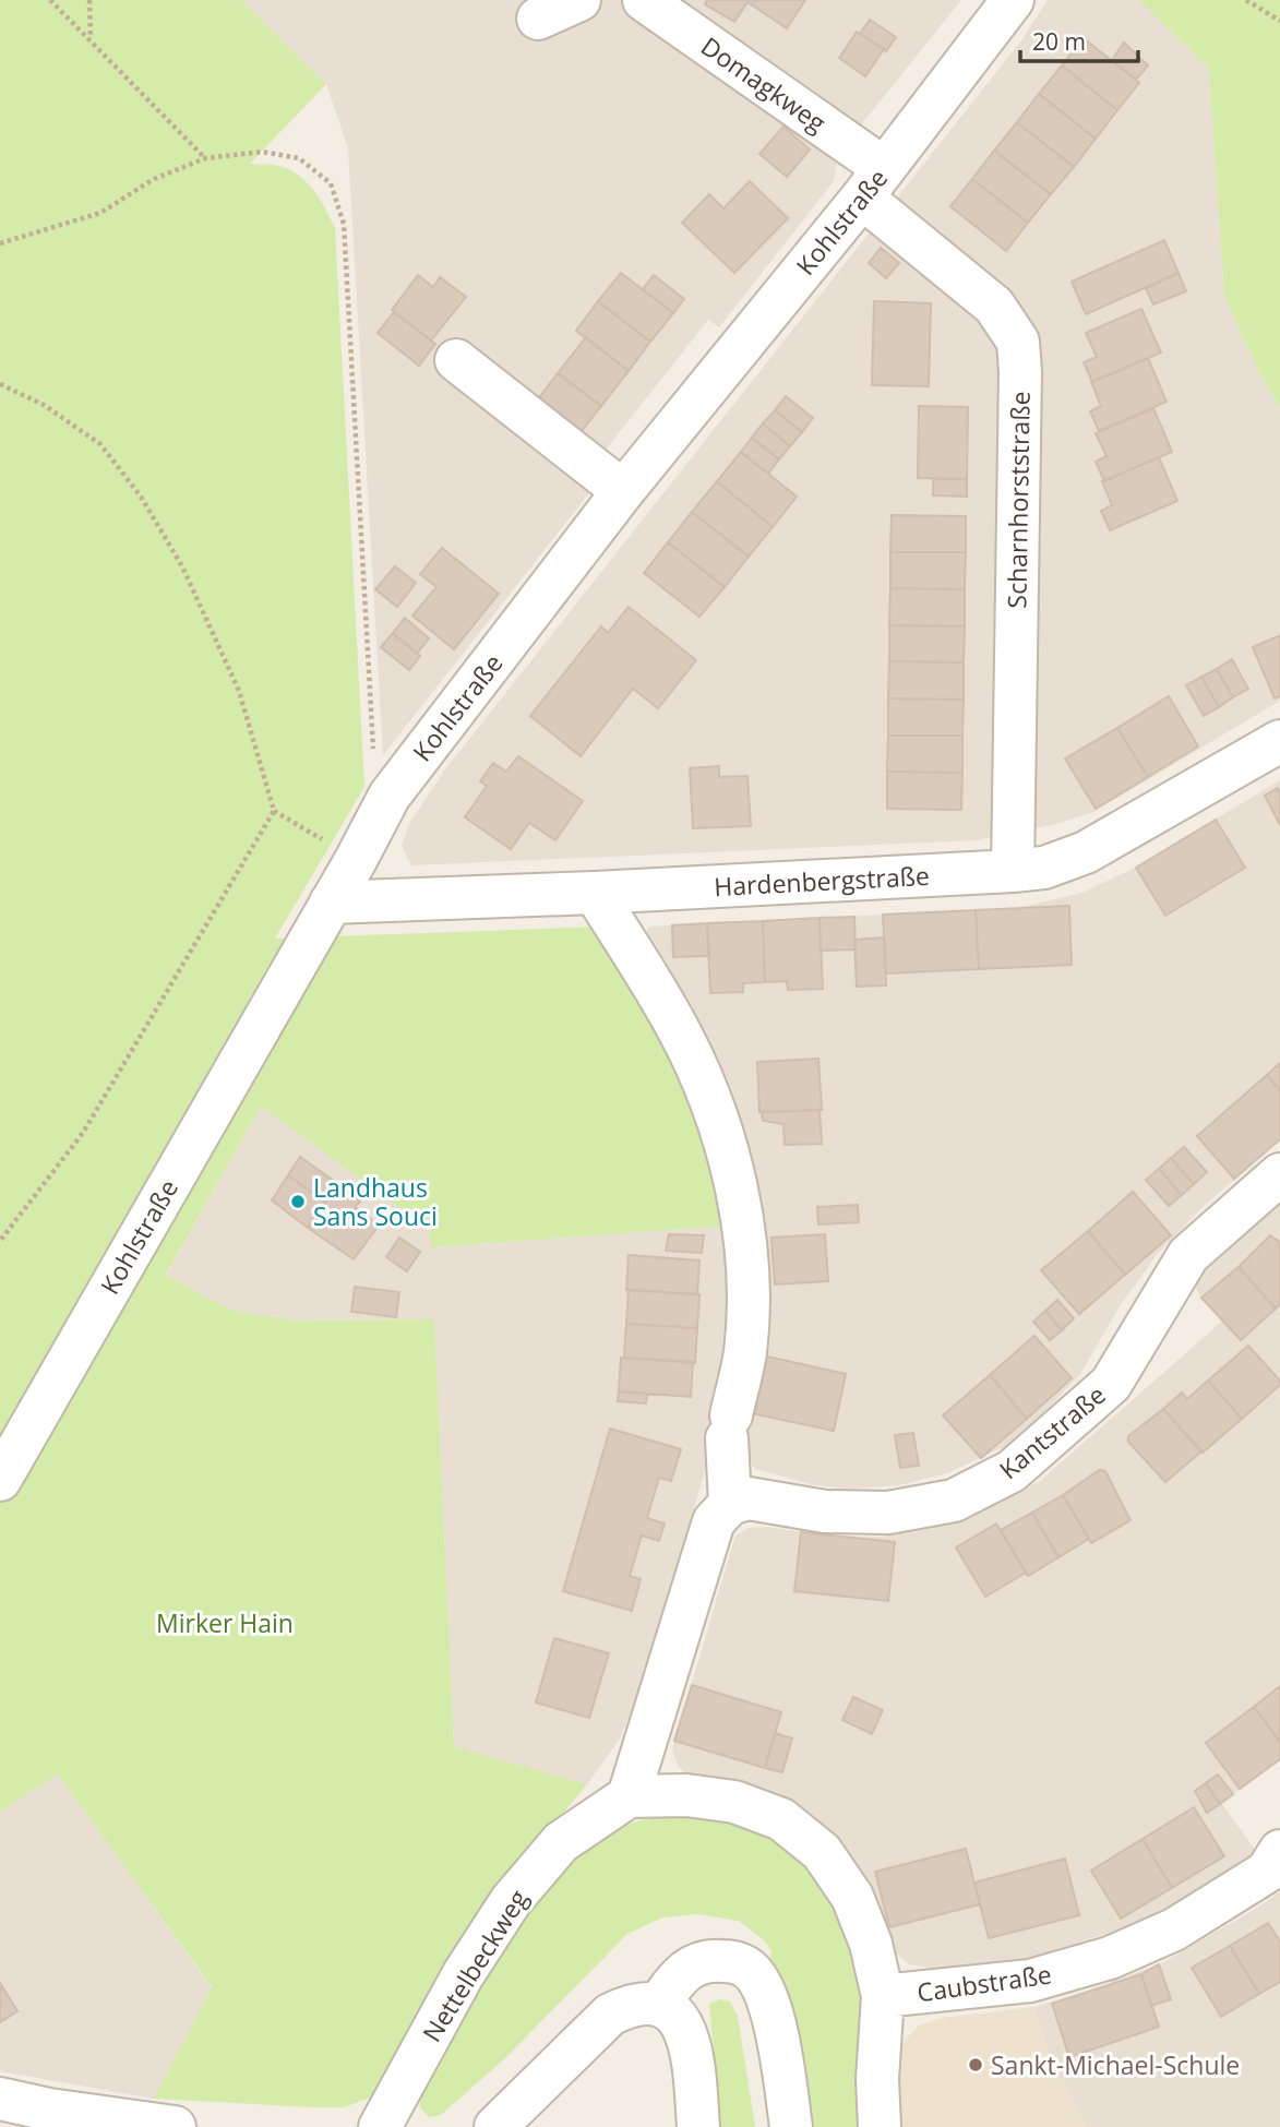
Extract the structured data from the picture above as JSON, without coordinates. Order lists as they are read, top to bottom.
{
  "streets": {
    "street": [
      "Domagkweg",
      "Kohlstraße",
      "Scharnhorststraße",
      "Hardenbergstraße",
      "Kantstraße",
      "Nettelbeckweg",
      "Caubstraße"
    ]
  },
  "crossings": [
    ["Domagkweg", "Kohlstraße"],
    ["Domagkweg", "Scharnhorststraße"],
    ["Kohlstraße", "Scharnhorststraße"],
    ["Kohlstraße", "Hardenbergstraße"],
    ["Scharnhorststraße", "Hardenbergstraße"]
  ],
  "parks": ["Mirker Hain"],
  "places": ["Landhaus Sans Souci", "Sankt-Michael-Schule"],
  "scale_bar": "20 m"
}
